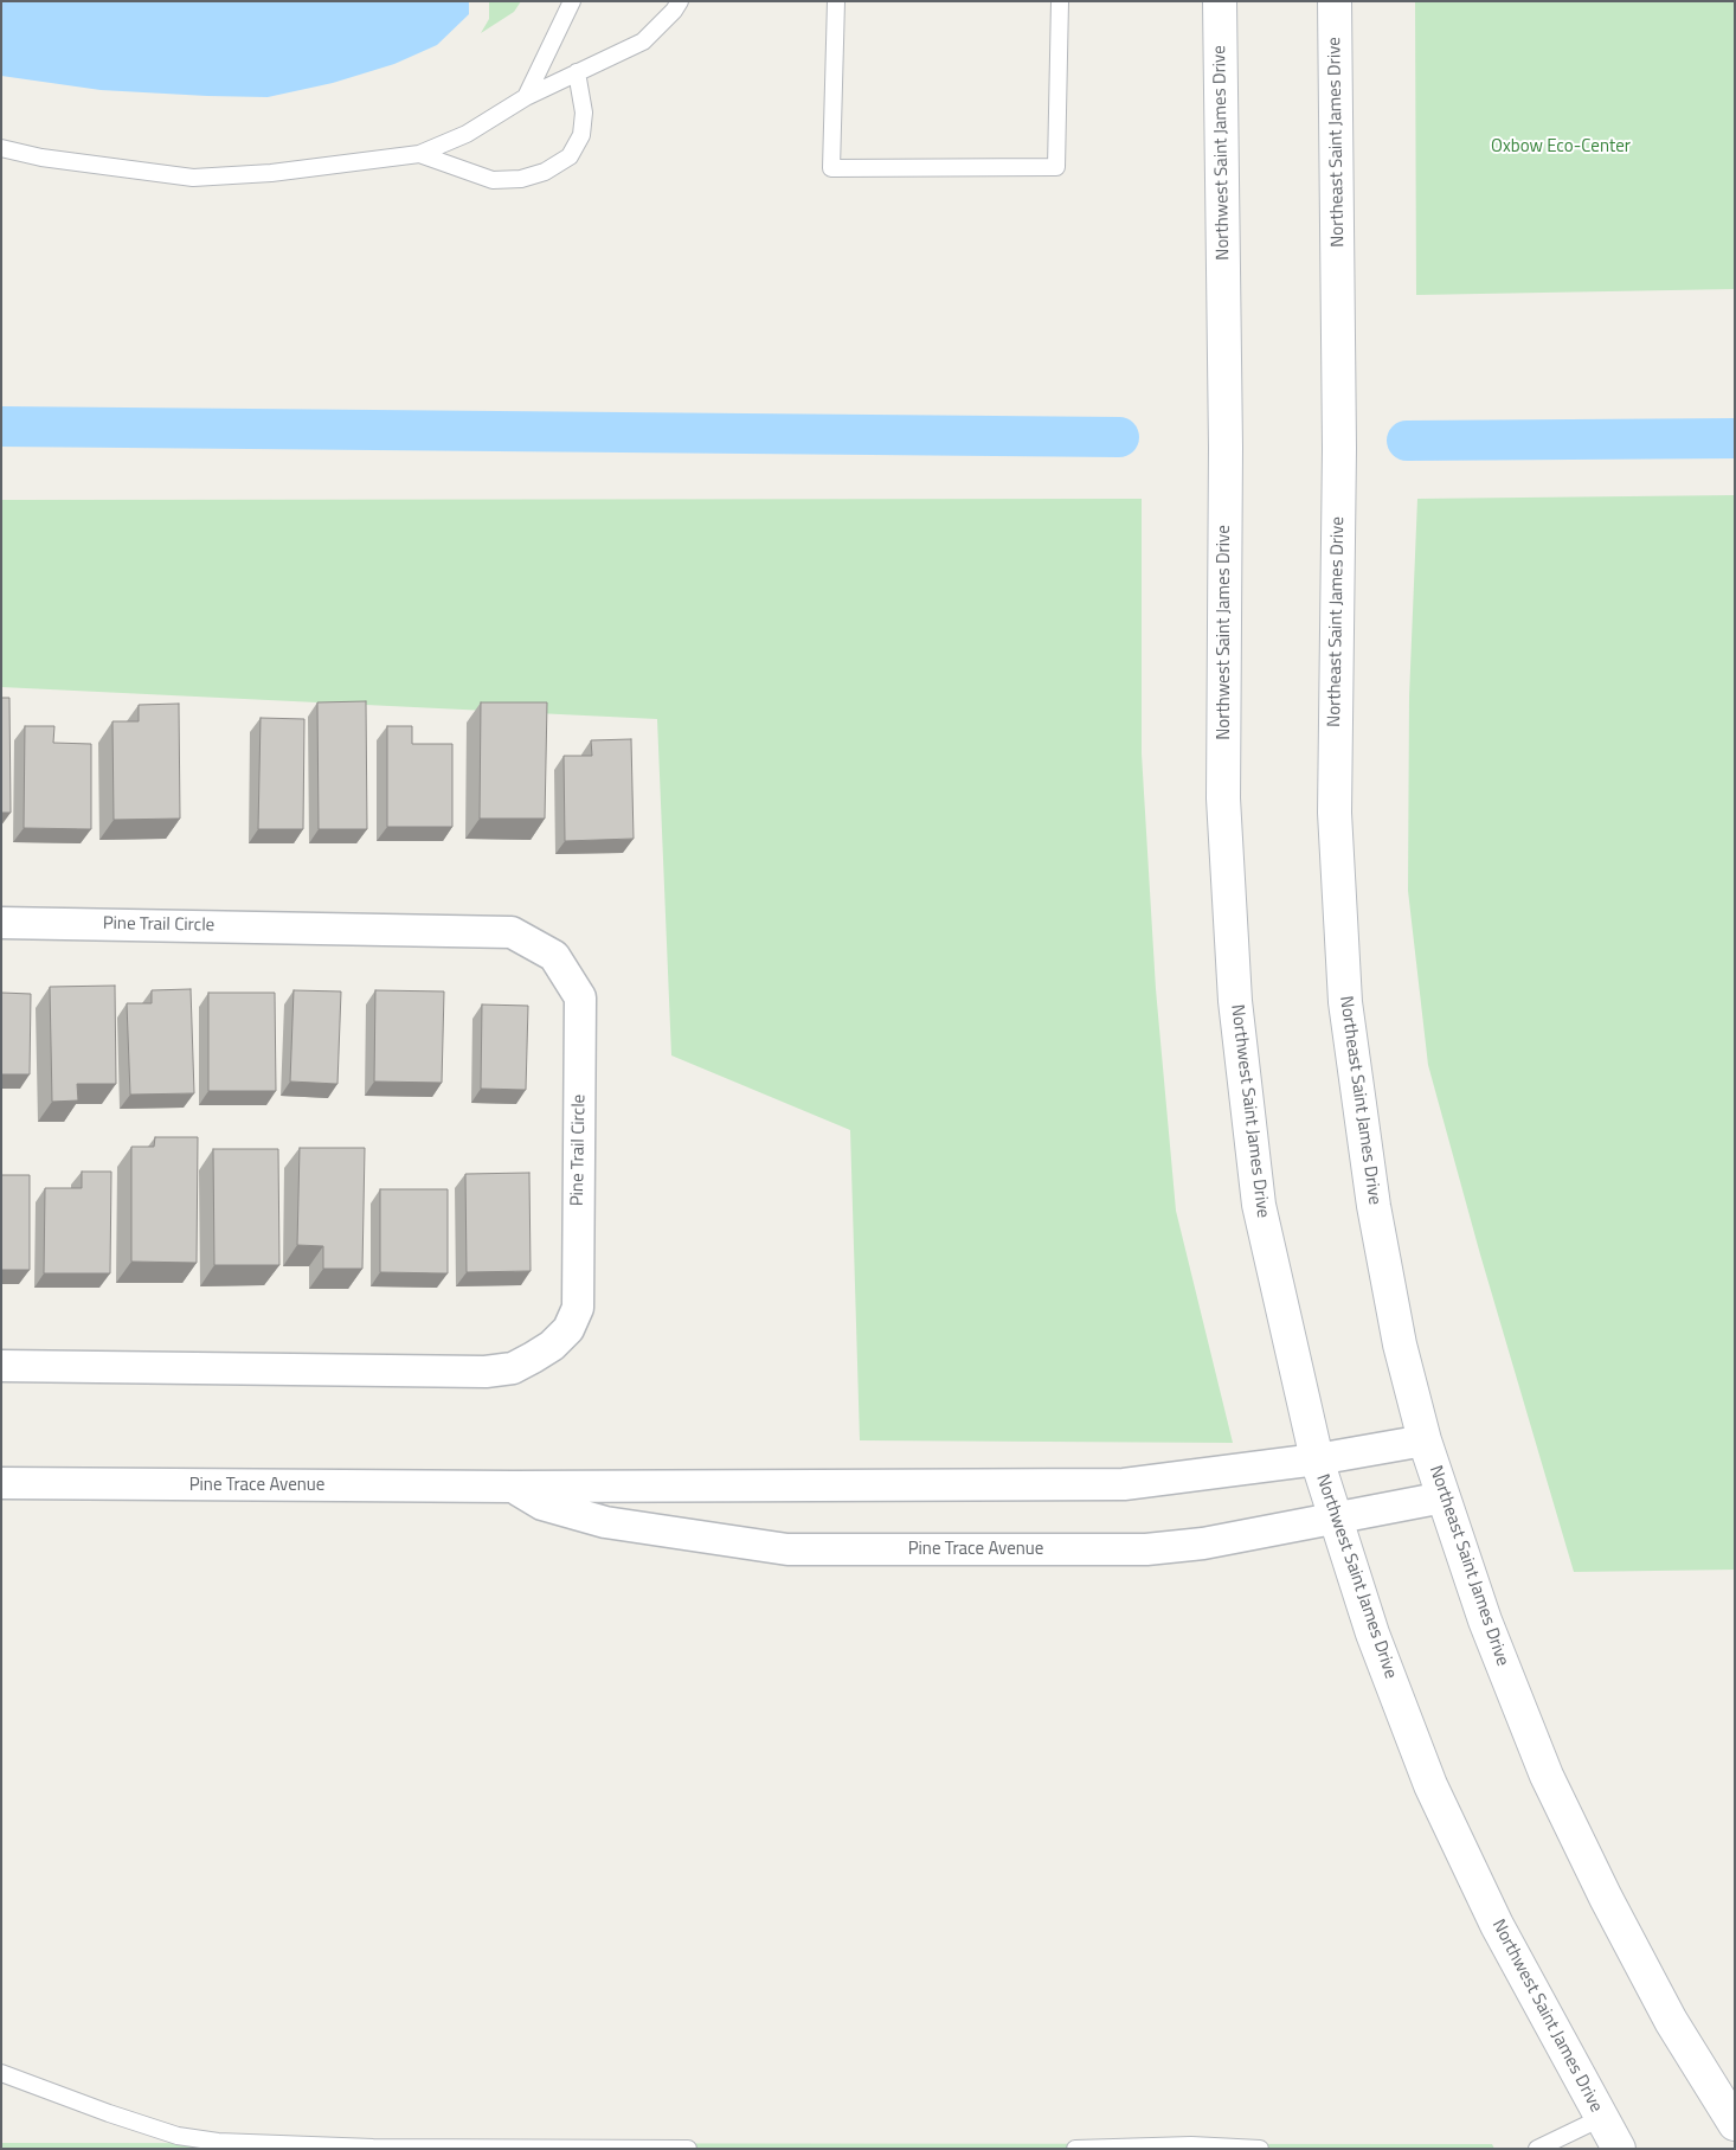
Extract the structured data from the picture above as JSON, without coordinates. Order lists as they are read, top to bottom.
{
  "streets": {
    "main road": ["Northeast Saint James Drive", "Northwest Saint James Drive"],
    "street": ["Pine Trail Circle", "Pine Trace Avenue"]
  },
  "crossings": [
    ["Northeast Saint James Drive", "Pine Trace Avenue"],
    ["Northwest Saint James Drive", "Pine Trace Avenue"]
  ],
  "parks": ["Oxbow Eco-Center"]
}
